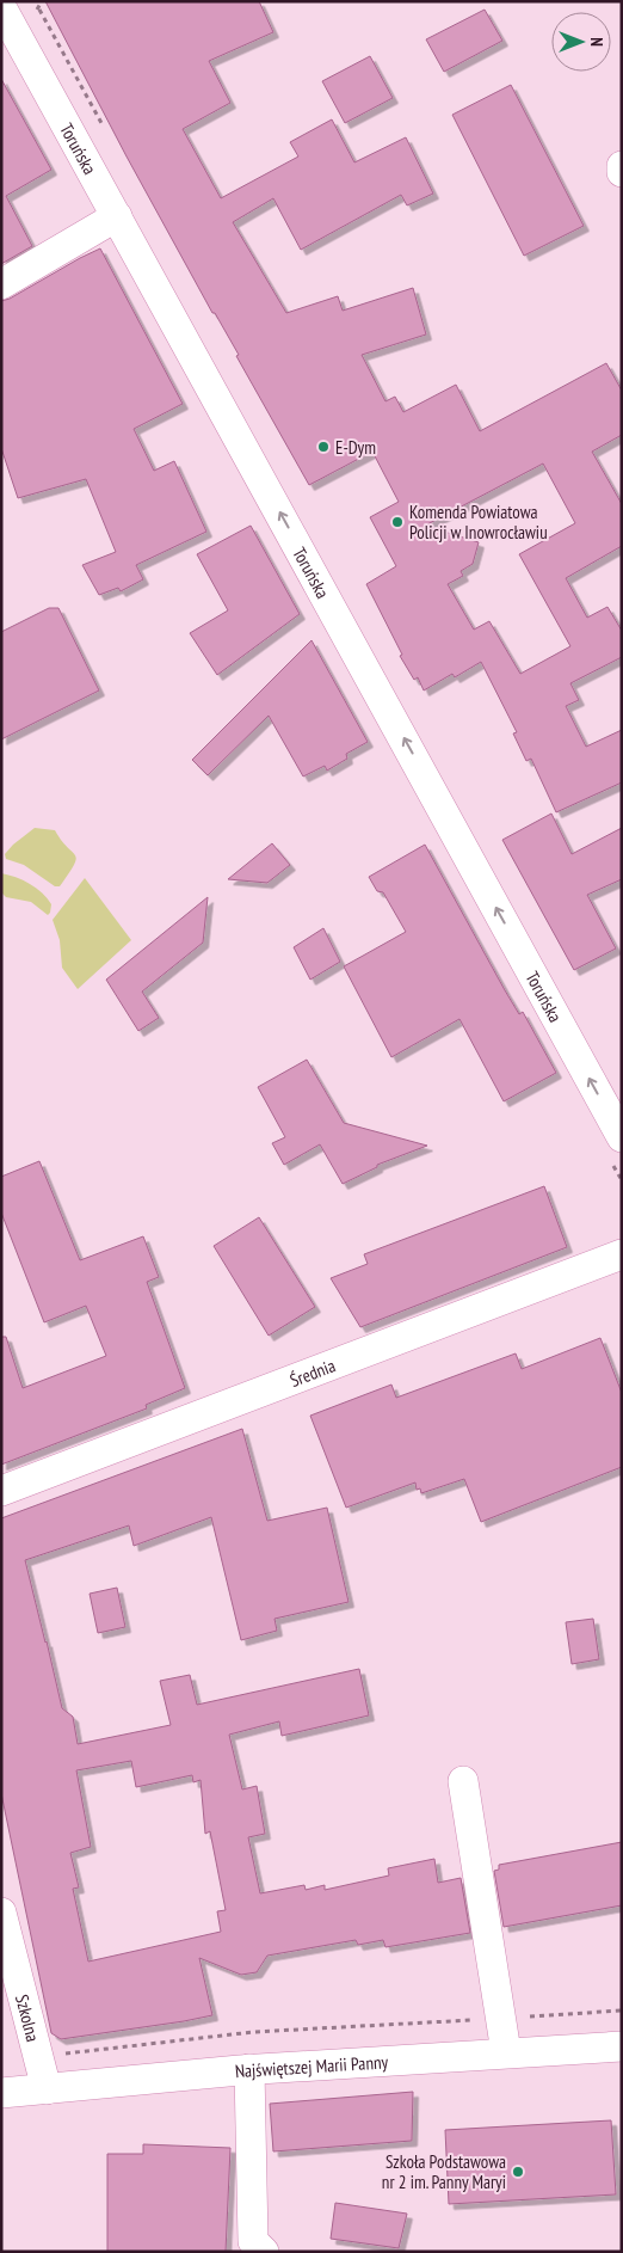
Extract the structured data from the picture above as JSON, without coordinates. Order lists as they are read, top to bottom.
{
  "streets": {
    "street": [
      "Toruńska",
      "Średnia",
      "Szkolna",
      "Najświętszej Marii Panny"
    ]
  },
  "crossings": [
    ["Szkolna", "Najświętszej Marii Panny"]
  ],
  "one_way": ["Toruńska"],
  "places": ["E-Dym", "Komenda Powiatowa Policji w Inowrocławiu", "Szkoła Podstawowa nr 2 im. Panny Maryi"],
  "north": "right"
}
